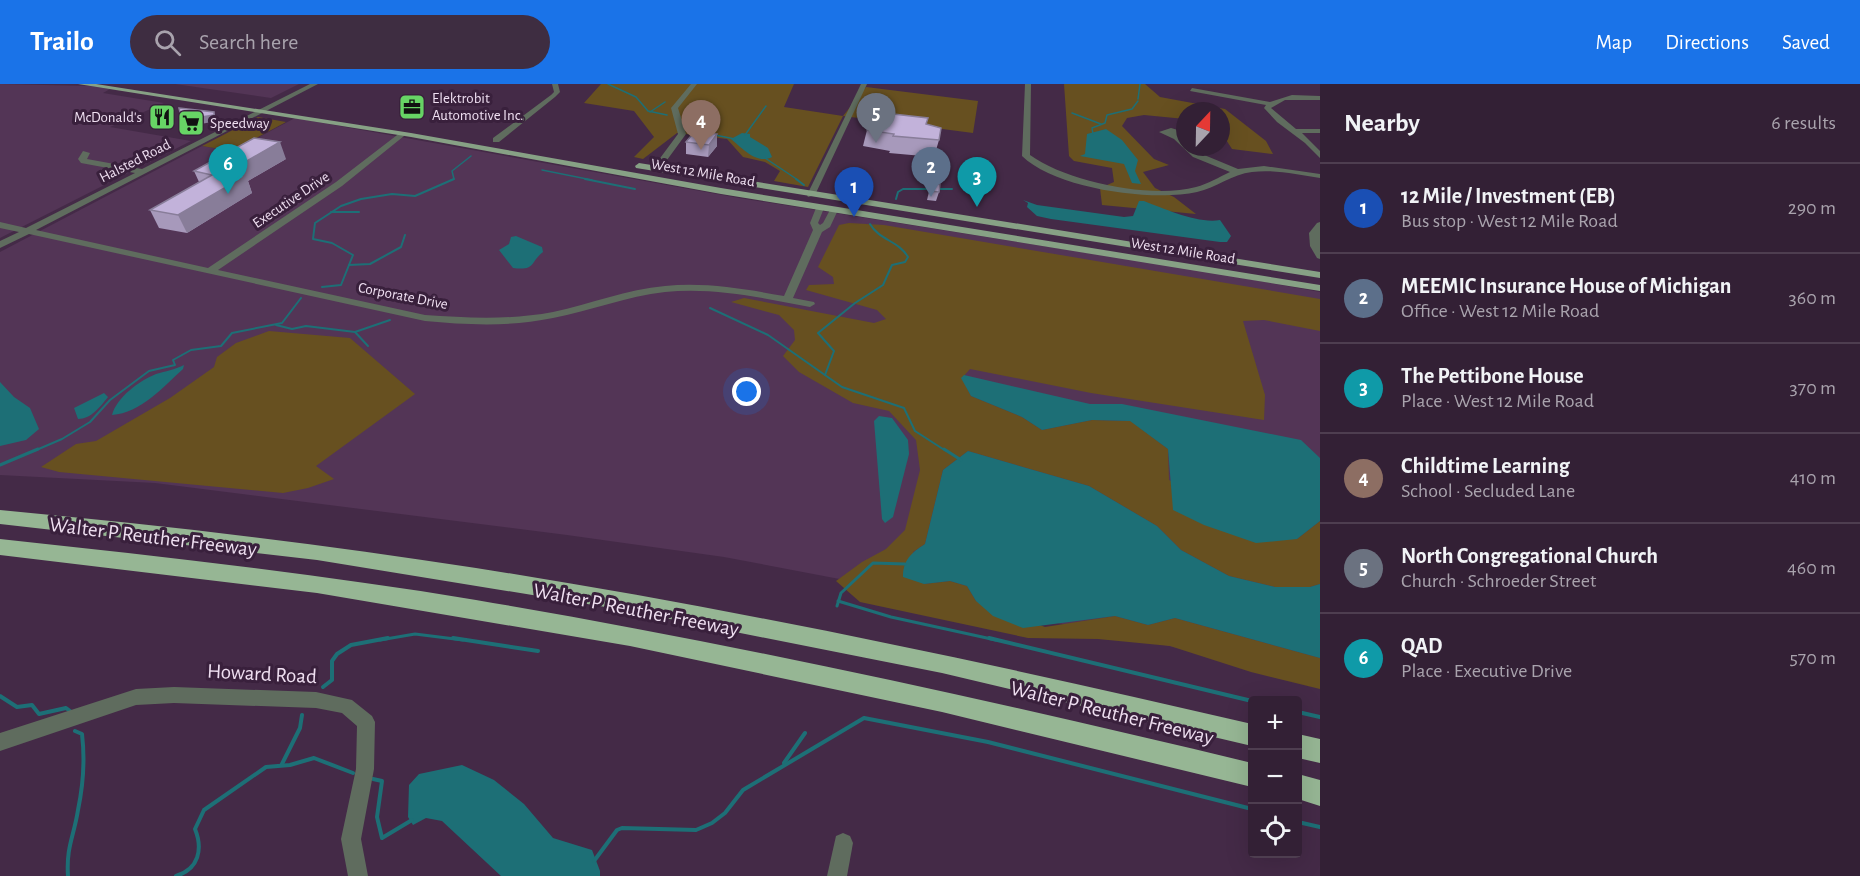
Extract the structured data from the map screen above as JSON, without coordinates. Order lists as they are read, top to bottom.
{
  "streets": {
    "highway": ["Walter P Reuther Freeway"],
    "main road": ["West 12 Mile Road"],
    "street": [
      "Halsted Road",
      "Executive Drive",
      "Corporate Drive",
      "Howard Road"
    ]
  },
  "crossings": [
    ["Halsted Road", "West 12 Mile Road"],
    ["Halsted Road", "Corporate Drive"],
    ["West 12 Mile Road", "Executive Drive"],
    ["Executive Drive", "Corporate Drive"]
  ],
  "places": {
    "office": ["Elektrobit Automotive Inc."],
    "restaurant": ["McDonald's"],
    "supermarket": ["Speedway"]
  },
  "north": "top",
  "page": {
    "header": "Trailo",
    "search": "Search here",
    "nav": ["Map", "Directions", "Saved"],
    "heading": ["Nearby", "6 results"],
    "pins": [
      "5",
      "4",
      "6",
      "2",
      "3",
      "1"
    ],
    "list": [
      {
        "mark": "1",
        "name": "12 Mile / Investment (EB)",
        "note": "Bus stop · West 12 Mile Road",
        "value": "290 m"
      },
      {
        "mark": "2",
        "name": "MEEMIC Insurance House of Michigan",
        "note": "Office · West 12 Mile Road",
        "value": "360 m"
      },
      {
        "mark": "3",
        "name": "The Pettibone House",
        "note": "Place · West 12 Mile Road",
        "value": "370 m"
      },
      {
        "mark": "4",
        "name": "Childtime Learning",
        "note": "School · Secluded Lane",
        "value": "410 m"
      },
      {
        "mark": "5",
        "name": "North Congregational Church",
        "note": "Church · Schroeder Street",
        "value": "460 m"
      },
      {
        "mark": "6",
        "name": "QAD",
        "note": "Place · Executive Drive",
        "value": "570 m"
      }
    ],
    "map_buttons": ["+", "−"]
  }
}
